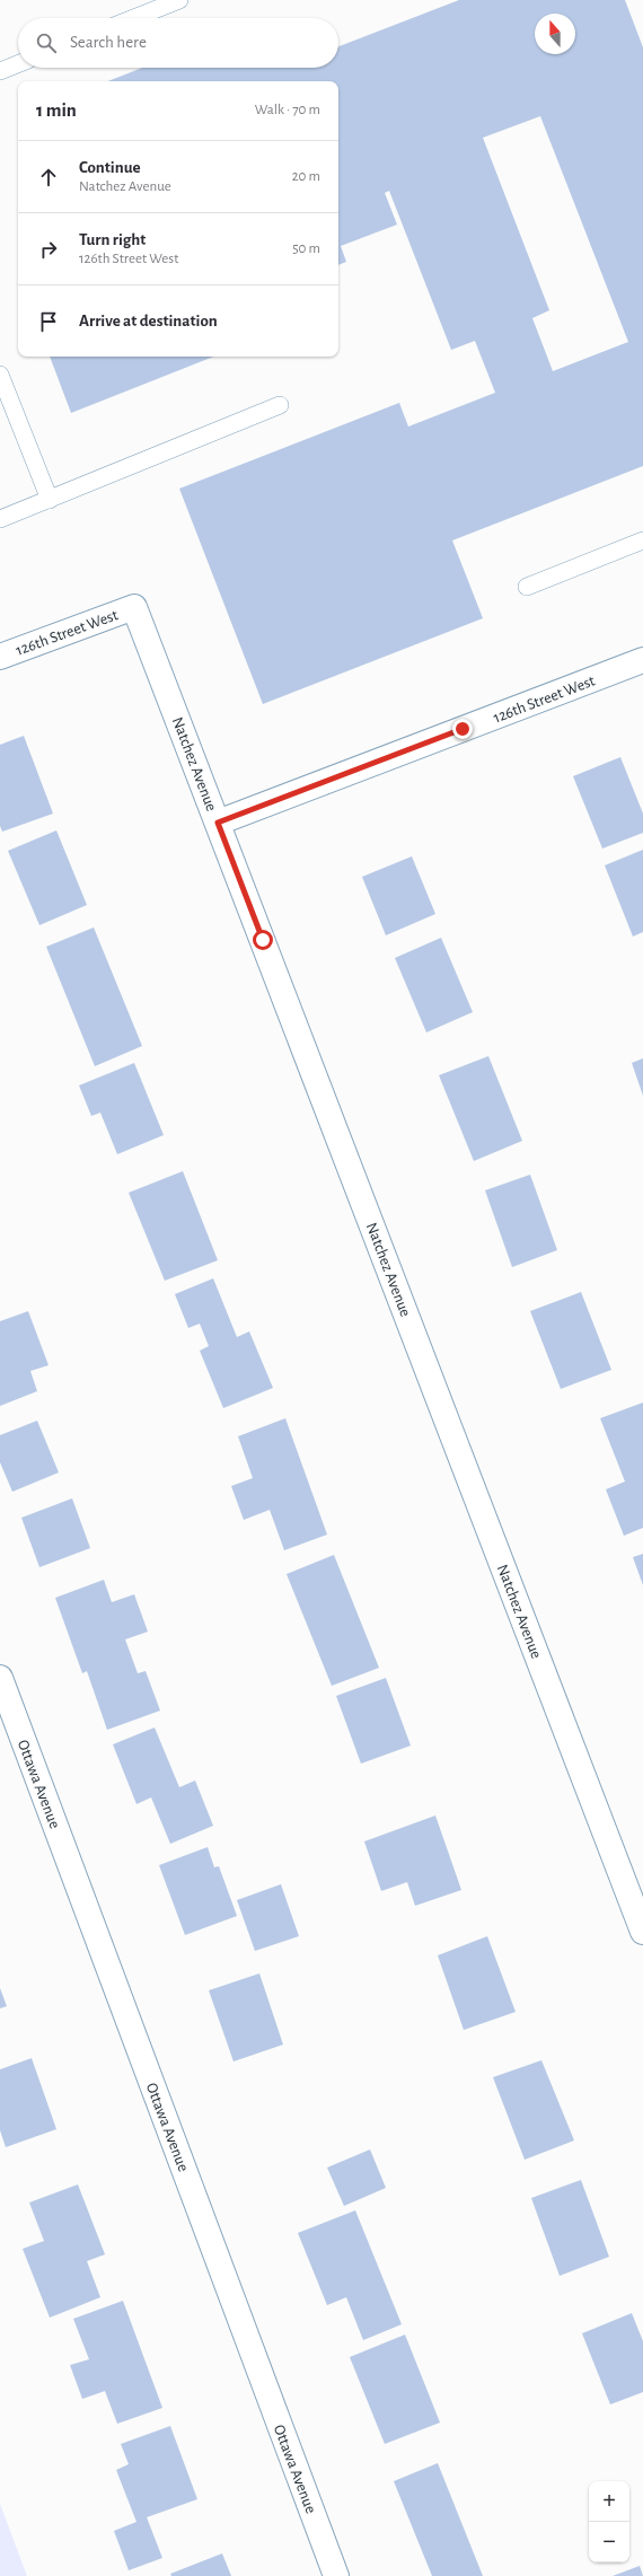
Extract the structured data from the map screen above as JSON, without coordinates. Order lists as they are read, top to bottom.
{
  "streets": {
    "street": ["126th Street West", "Natchez Avenue", "Ottawa Avenue"]
  },
  "crossings": [
    ["126th Street West", "Natchez Avenue"]
  ],
  "north": "top",
  "page": {
    "search": "Search here",
    "heading": ["1 min", "Walk · 70 m"],
    "list": [
      ["Continue", "Natchez Avenue", "20 m"],
      ["Turn right", "126th Street West", "50 m"],
      "Arrive at destination"
    ],
    "map_buttons": ["+", "−"]
  }
}
